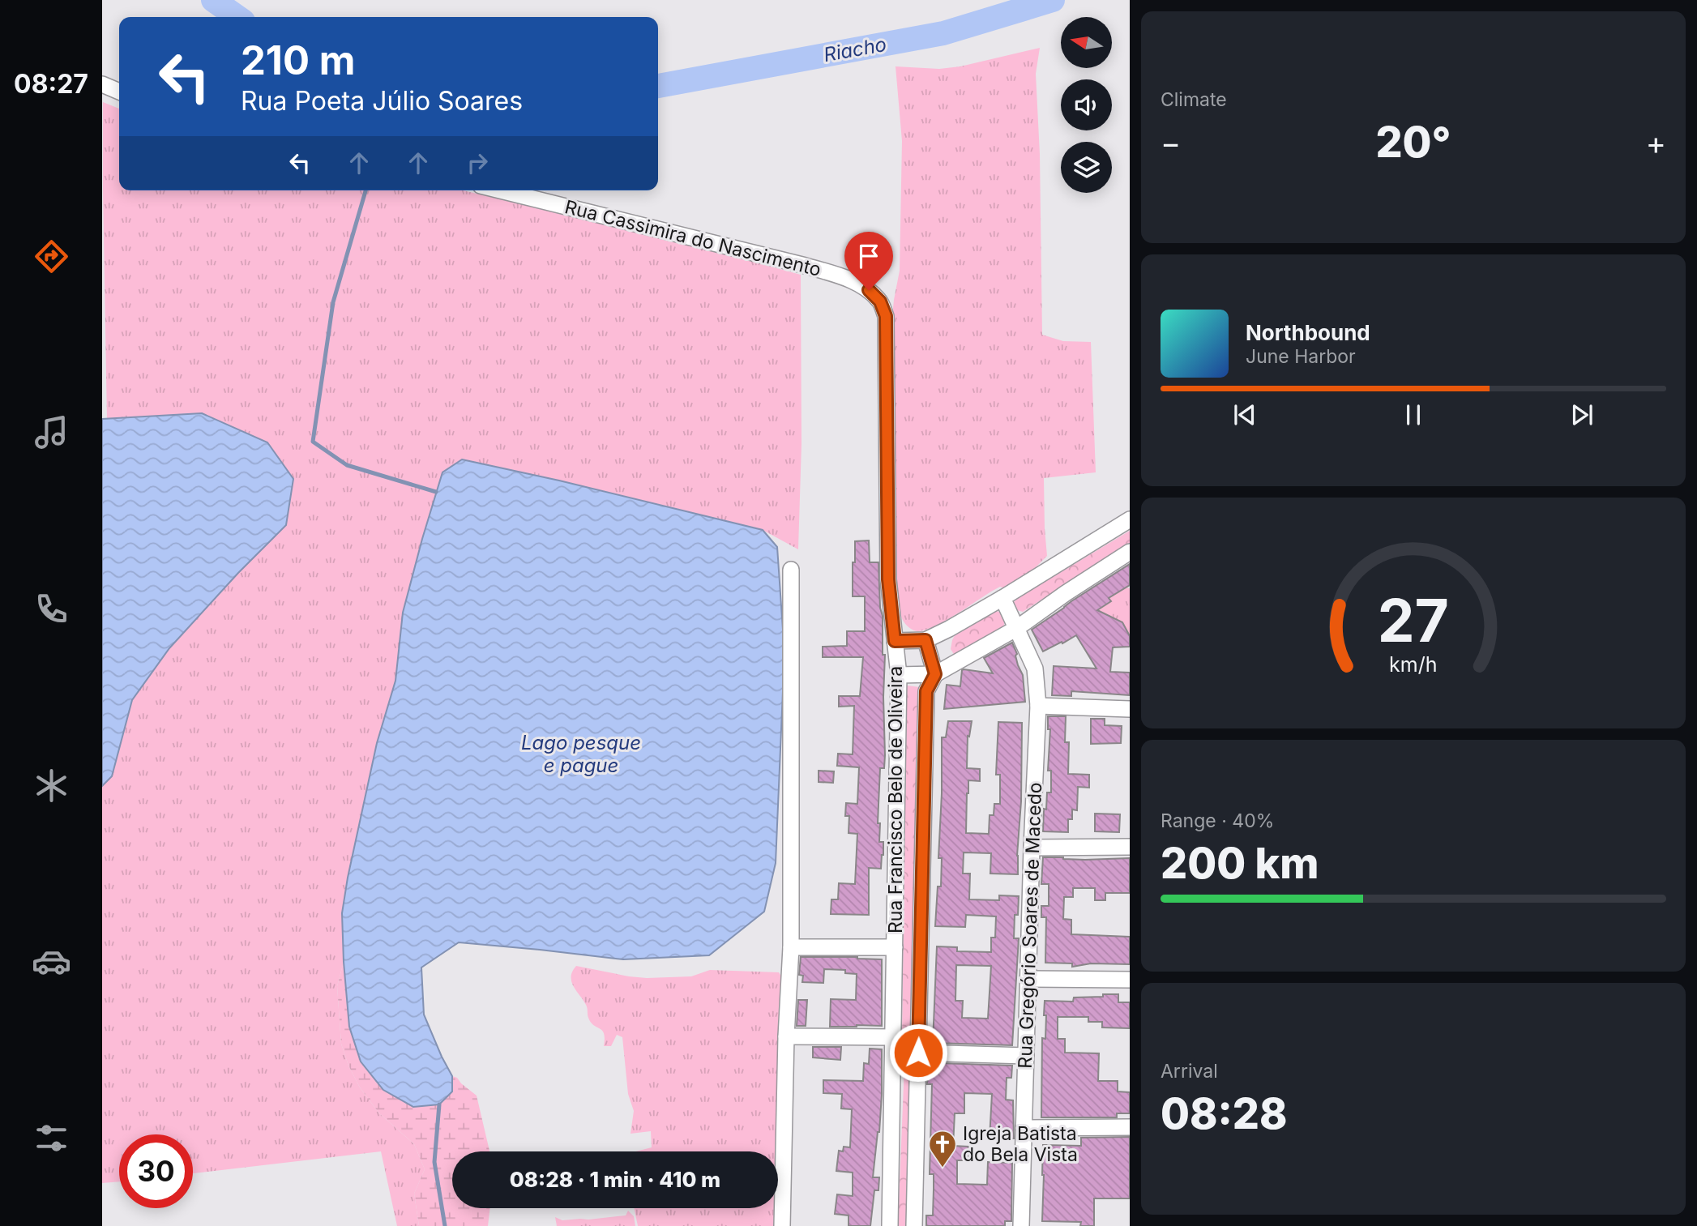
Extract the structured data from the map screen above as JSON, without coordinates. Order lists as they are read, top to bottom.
{
  "streets": {
    "street": ["Rua Cassimira do Nascimento", "Rua Francisco Belo de Oliveira", "Rua Gregório Soares de Macedo"]
  },
  "crossings": [
    ["Rua Cassimira do Nascimento", "Rua Francisco Belo de Oliveira"]
  ],
  "water": ["Riacho", "Lago pesque e pague"],
  "places": {
    "church": ["Igreja Batista do Bela Vista"]
  },
  "north": "left",
  "page": {
    "tabs": "08:27",
    "tile": [
      "Climate",
      ["Range · 40%", "200 km"],
      ["Arrival", "08:28"]
    ],
    "turn": ["210 m", "Rua Poeta Júlio Soares"],
    "heat": ["−", "20°", "+"],
    "song": ["Northbound", "June Harbor"],
    "limit": "30",
    "trip": "08:28 · 1 min · 410 m",
    "gauge": ["27", "km/h"]
  }
}
